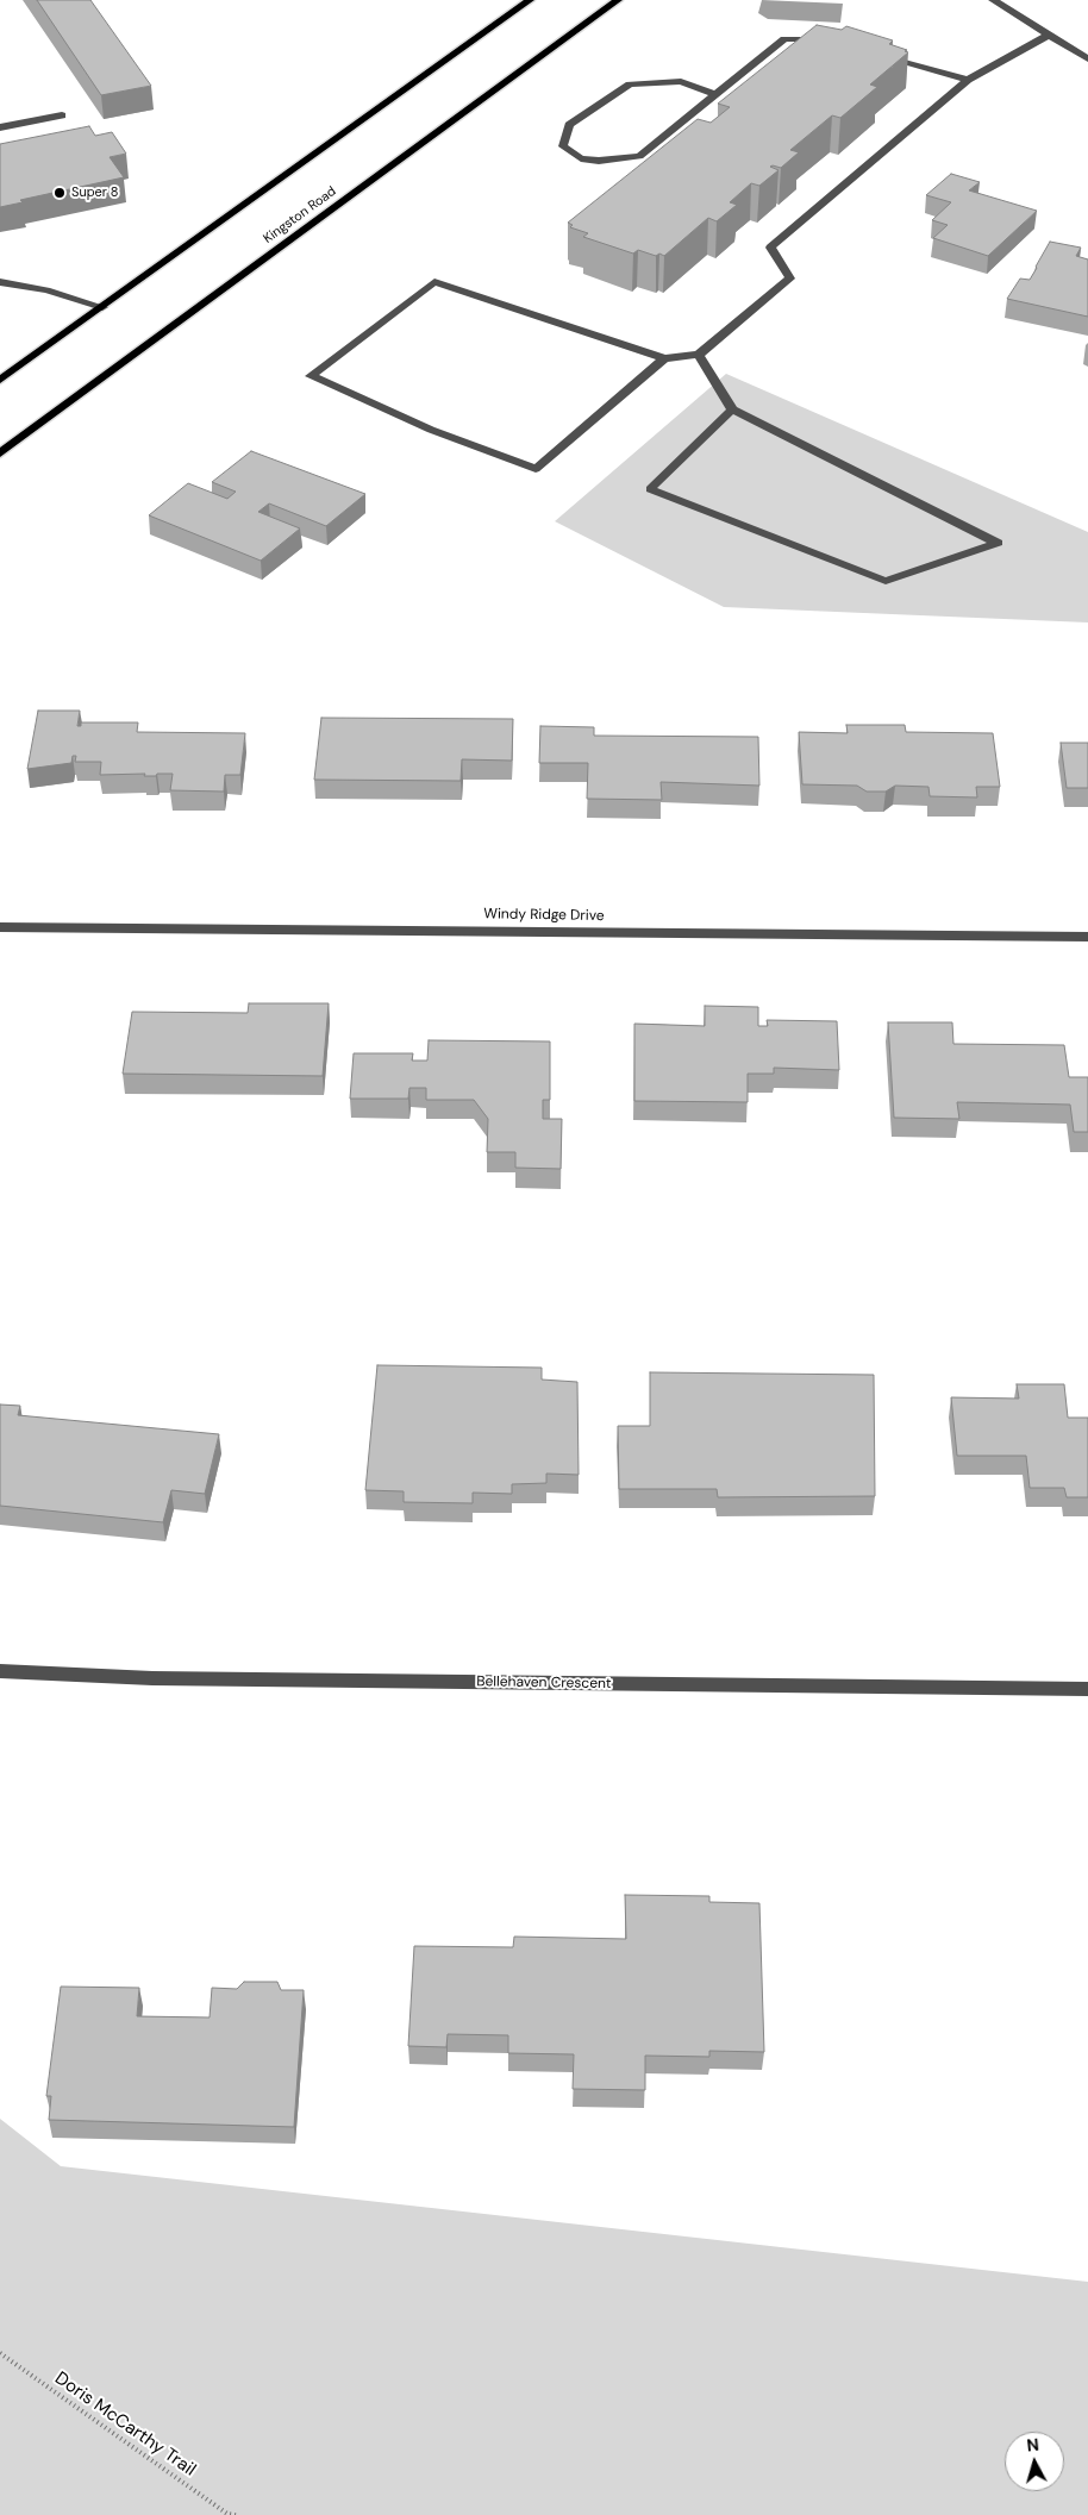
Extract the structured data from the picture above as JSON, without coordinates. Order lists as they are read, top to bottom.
{
  "streets": {
    "main road": ["Kingston Road"],
    "street": ["Windy Ridge Drive", "Bellehaven Crescent"],
    "path": ["Doris McCarthy Trail"]
  },
  "places": ["Super 8"],
  "north": "top"
}
